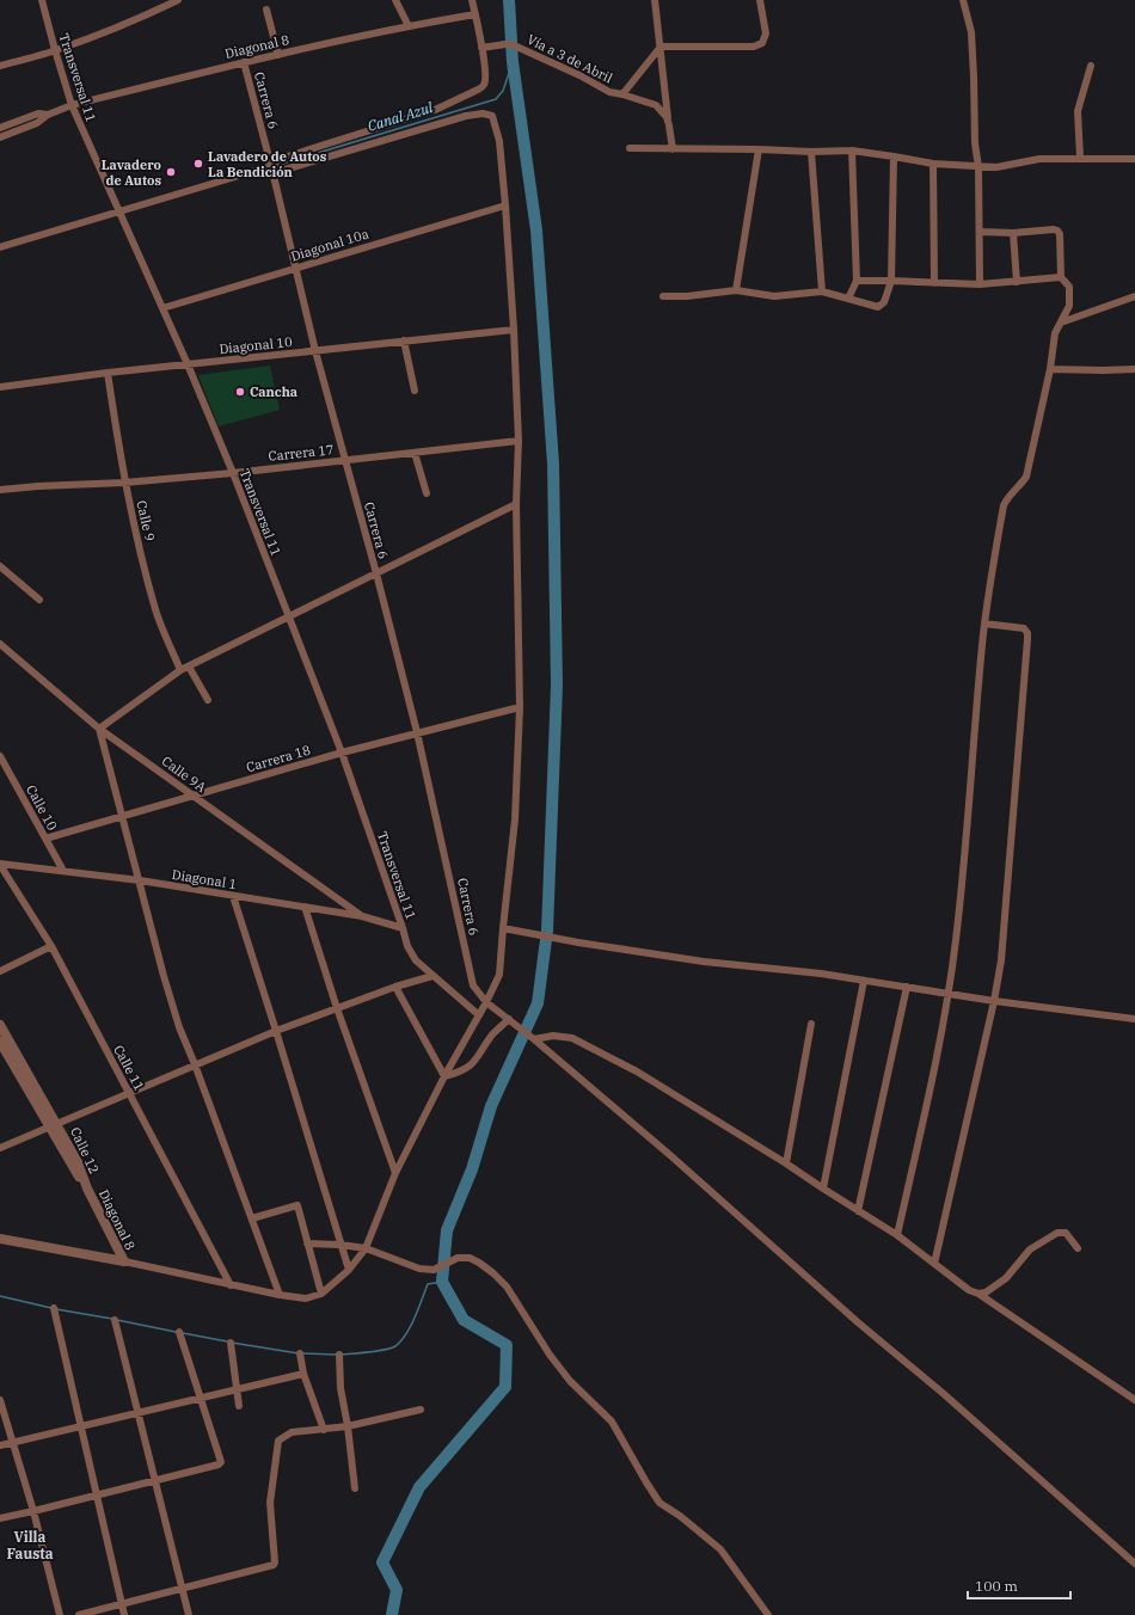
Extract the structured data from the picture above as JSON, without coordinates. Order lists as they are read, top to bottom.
{
  "streets": {
    "street": [
      "Diagonal 8",
      "Vía a 3 de Abril",
      "Transversal 11",
      "Carrera 6",
      "Diagonal 10a",
      "Diagonal 10",
      "Carrera 17",
      "Calle 9",
      "Carrera 18",
      "Calle 9A",
      "Calle 10",
      "Diagonal 1",
      "Calle 11",
      "Calle 12"
    ]
  },
  "crossings": [
    ["Diagonal 8", "Transversal 11"],
    ["Diagonal 8", "Carrera 6"],
    ["Diagonal 8", "Calle 12"],
    ["Transversal 11", "Diagonal 10a"],
    ["Transversal 11", "Diagonal 10"],
    ["Transversal 11", "Carrera 17"],
    ["Transversal 11", "Carrera 18"],
    ["Transversal 11", "Diagonal 1"],
    ["Carrera 6", "Diagonal 10a"],
    ["Carrera 6", "Diagonal 10"],
    ["Carrera 6", "Carrera 17"],
    ["Carrera 6", "Carrera 18"],
    ["Diagonal 10", "Calle 9"],
    ["Carrera 17", "Calle 9"],
    ["Carrera 18", "Calle 9A"],
    ["Carrera 18", "Calle 10"],
    ["Calle 9A", "Diagonal 1"],
    ["Calle 10", "Diagonal 1"],
    ["Diagonal 1", "Calle 11"]
  ],
  "districts": ["Villa Fausta"],
  "water": ["Canal Azul"],
  "places": ["Lavadero de Autos La Bendición", "Lavadero de Autos", "Cancha"],
  "scale_bar": "100 m"
}
